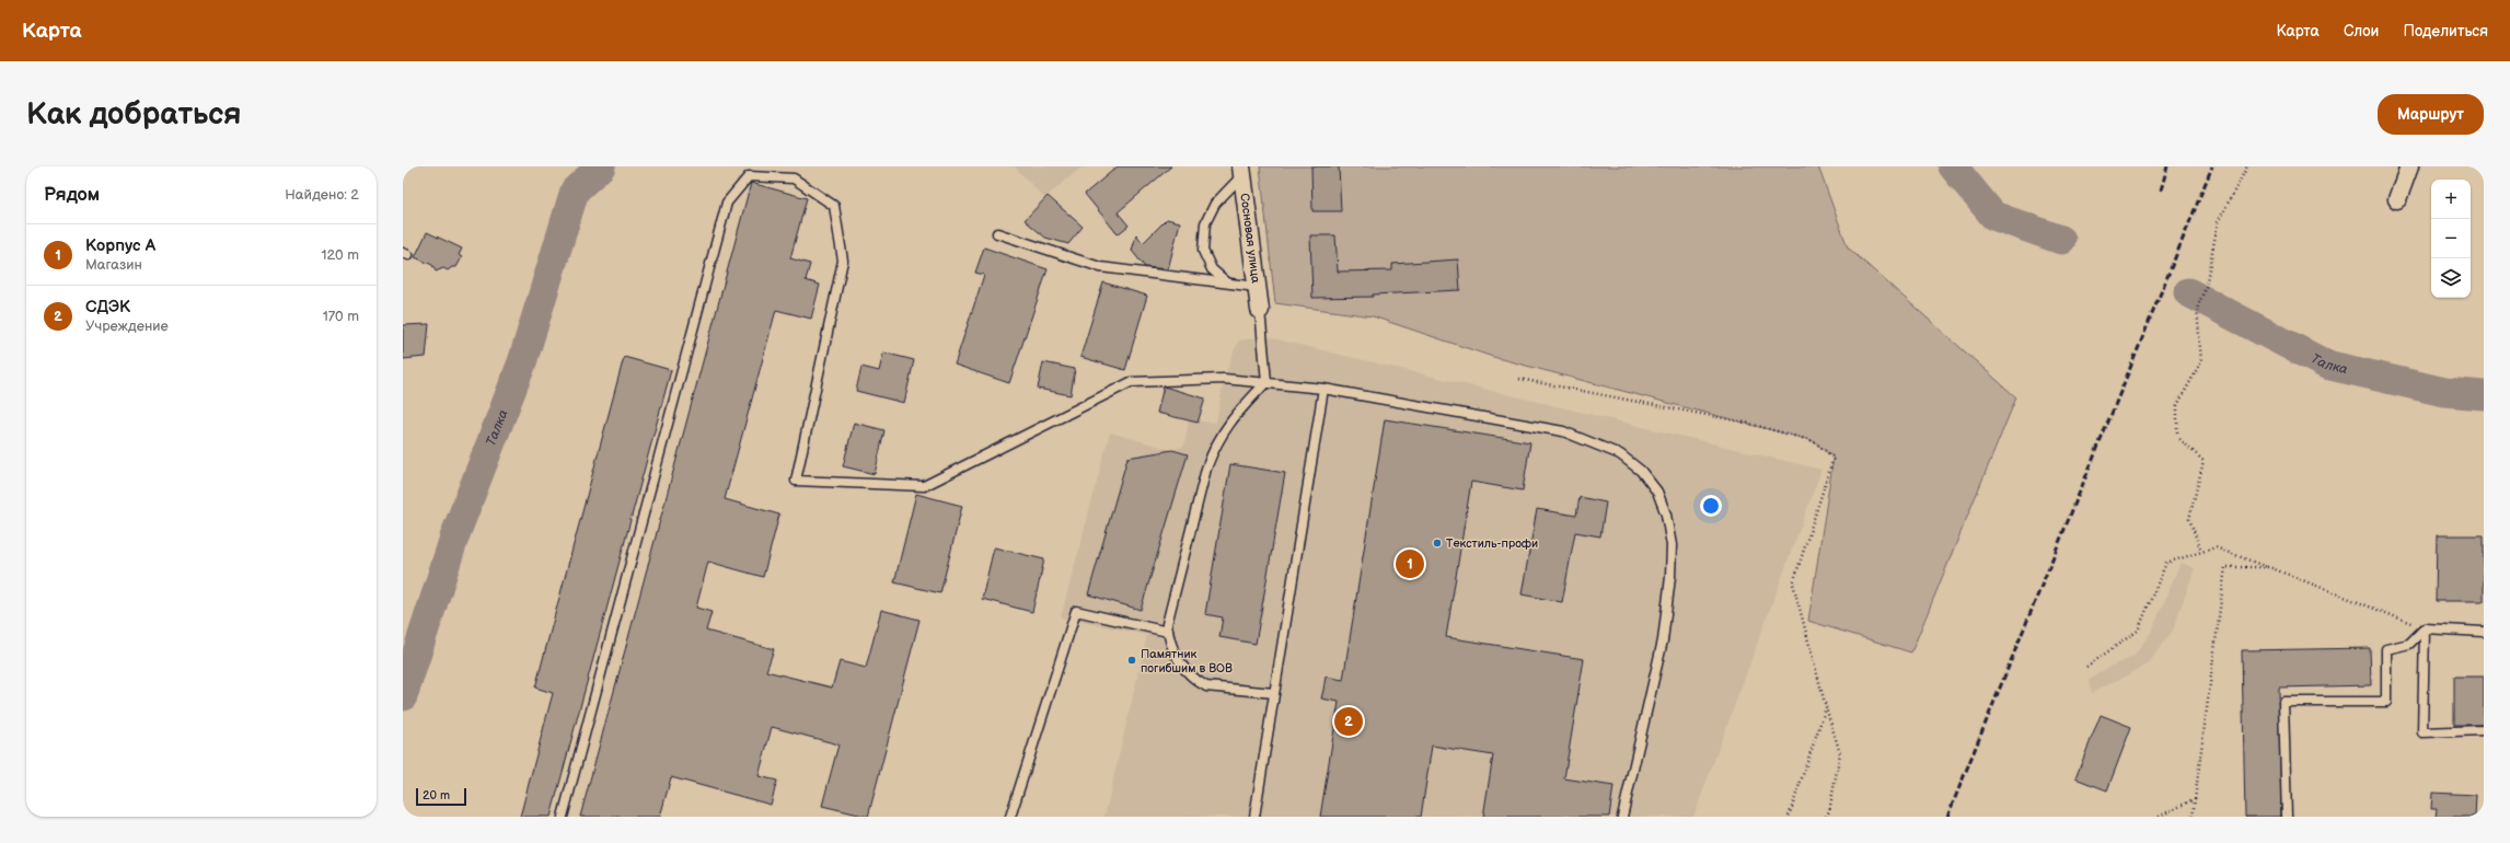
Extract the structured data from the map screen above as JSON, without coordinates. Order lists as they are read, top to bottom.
{
  "streets": {
    "street": ["Сосновая улица"]
  },
  "water": ["Талка"],
  "places": ["Текстиль-профи", "Памятник погибшим в ВОВ"],
  "scale_bar": "20 m",
  "page": {
    "header": "Карта",
    "nav": ["Карта", "Слои", "Поделиться"],
    "buttons": "Маршрут",
    "title": "Как добраться",
    "heading": ["Рядом", "Найдено: 2"],
    "map_buttons": ["+", "−"],
    "list": [
      {
        "mark": "1",
        "name": "Корпус А",
        "note": "Магазин",
        "value": "120 m"
      },
      {
        "mark": "2",
        "name": "СДЭК",
        "note": "Учреждение",
        "value": "170 m"
      }
    ],
    "pins": ["1", "2"],
    "scale": "20 m"
  }
}
